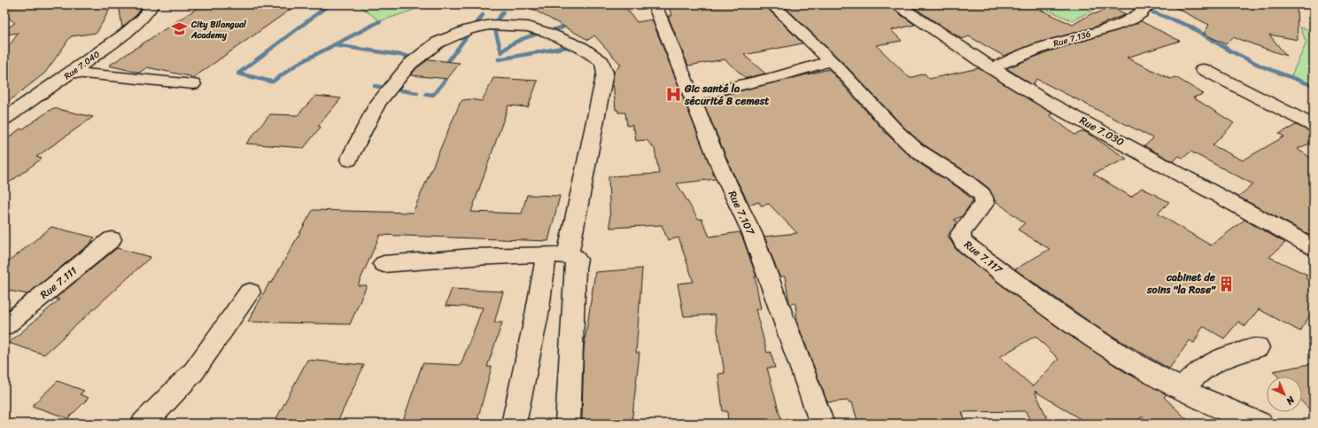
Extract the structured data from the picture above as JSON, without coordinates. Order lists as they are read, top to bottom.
{
  "streets": {
    "street": [
      "Rue 7.136",
      "Rue 7.040",
      "Rue 7.030",
      "Rue 7.107",
      "Rue 7.117",
      "Rue 7.111"
    ]
  },
  "crossings": [
    ["Rue 7.136", "Rue 7.030"]
  ],
  "places": {
    "school or university": ["City Bilangual Academy"],
    "hospital": ["Gic santé la sécurité 8 cemest"],
    "building": ["cabinet de soins \"la Rose\""]
  },
  "north": "bottom right"
}
